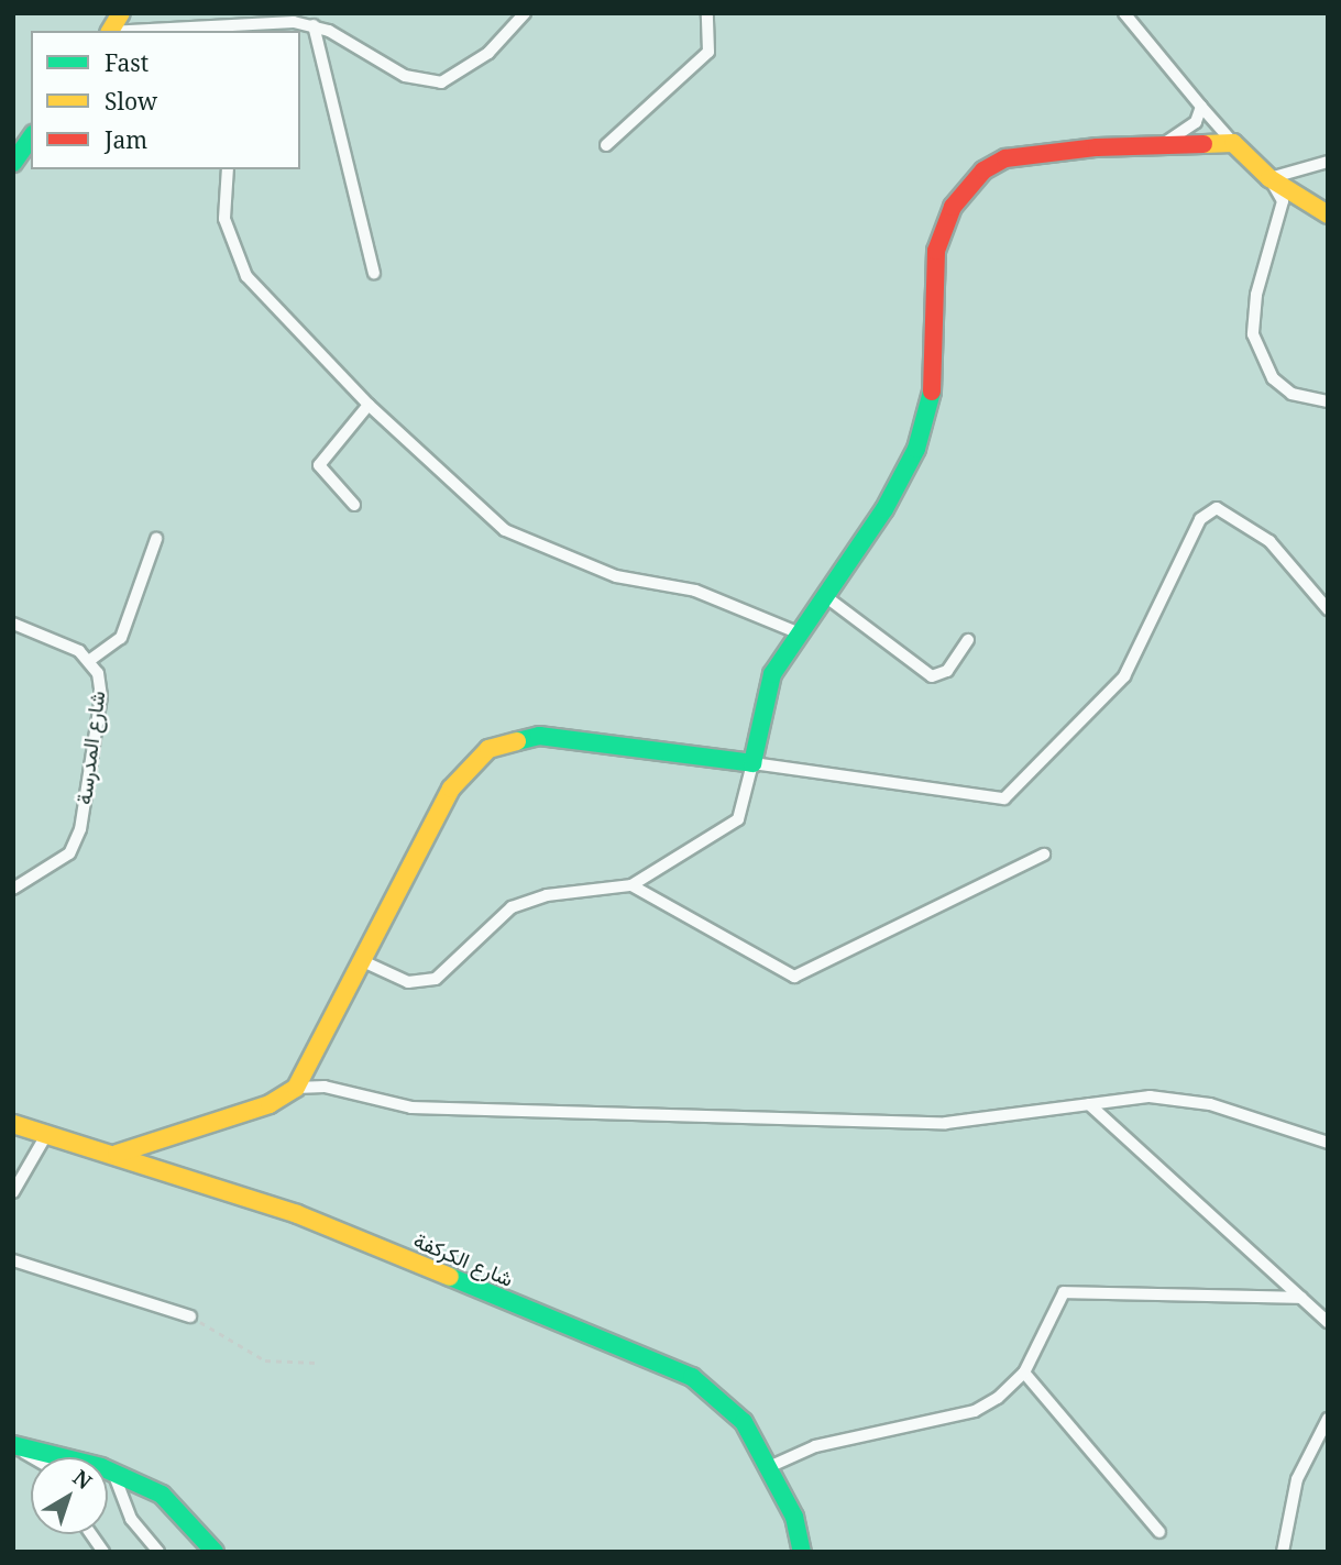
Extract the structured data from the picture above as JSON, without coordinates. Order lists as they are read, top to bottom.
{
  "streets": {
    "street": ["شارع المدرسة", "شارع الكركفة"]
  },
  "legend": ["Fast", "Slow", "Jam"],
  "north": "top right"
}
